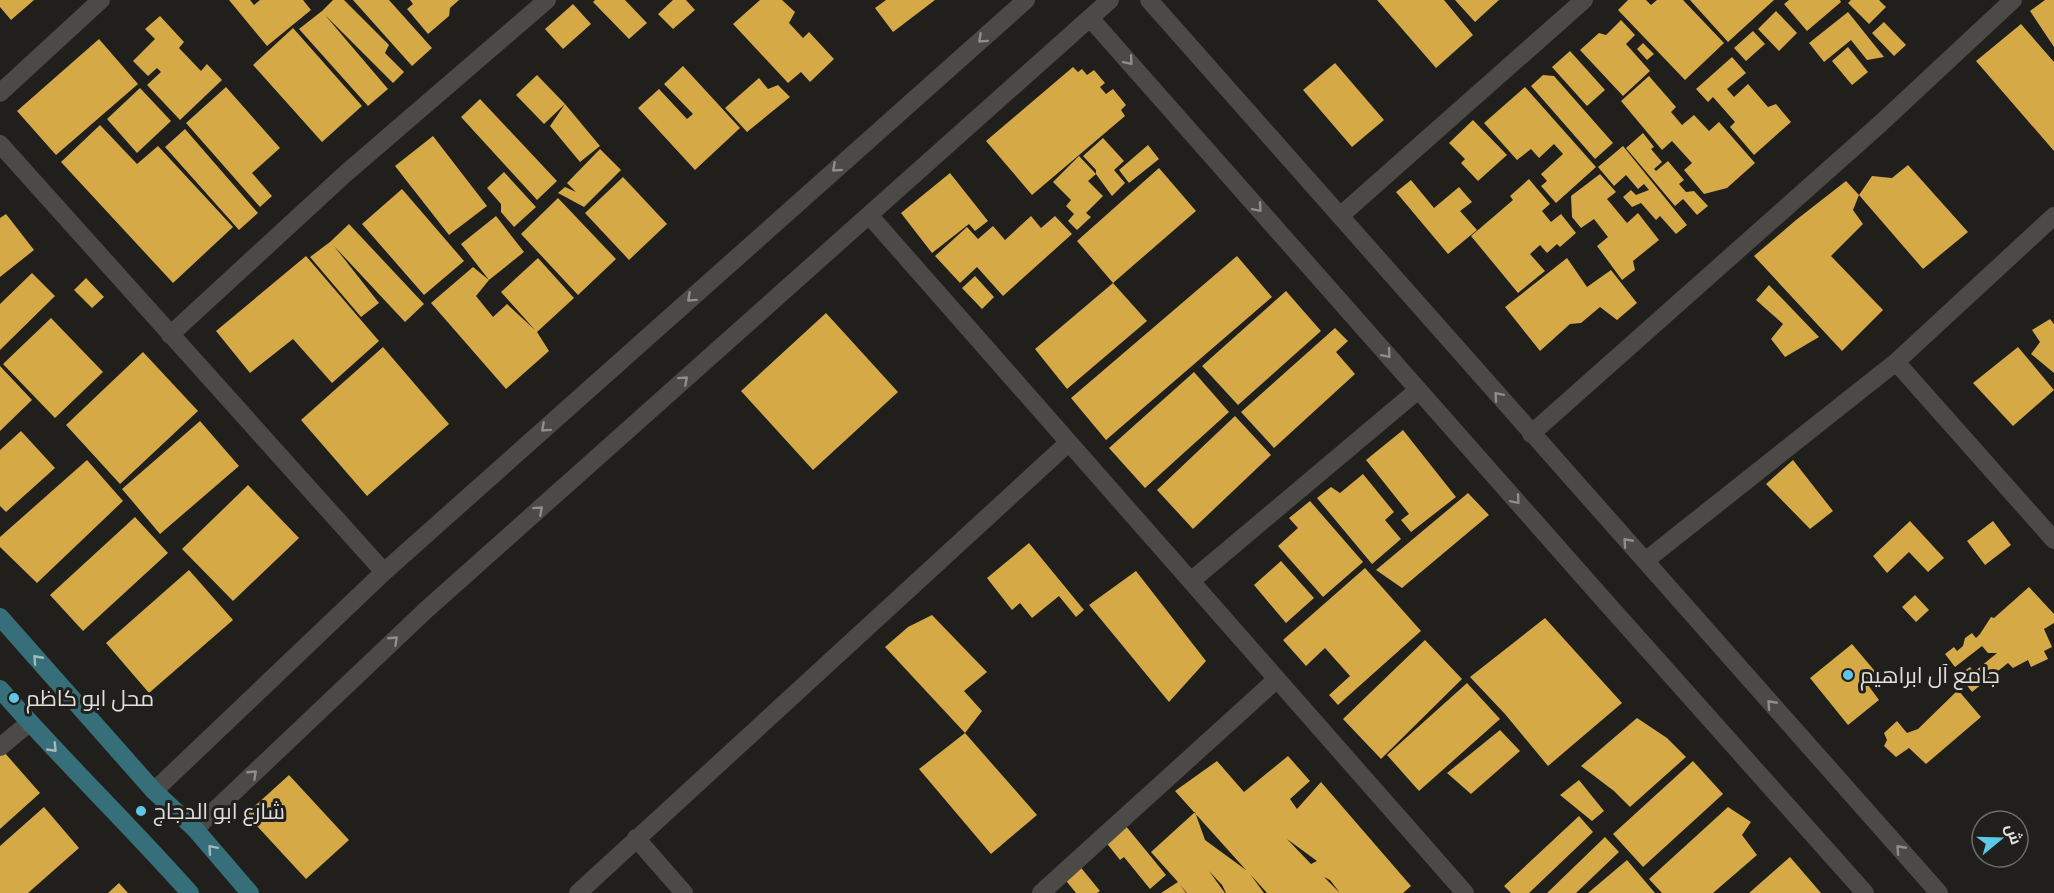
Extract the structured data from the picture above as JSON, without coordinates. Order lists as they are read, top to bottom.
{
  "places": ["جامع آل ابراهيم", "محل ابو كاظم", "شارع ابو الدجاج"],
  "north": "right"
}
